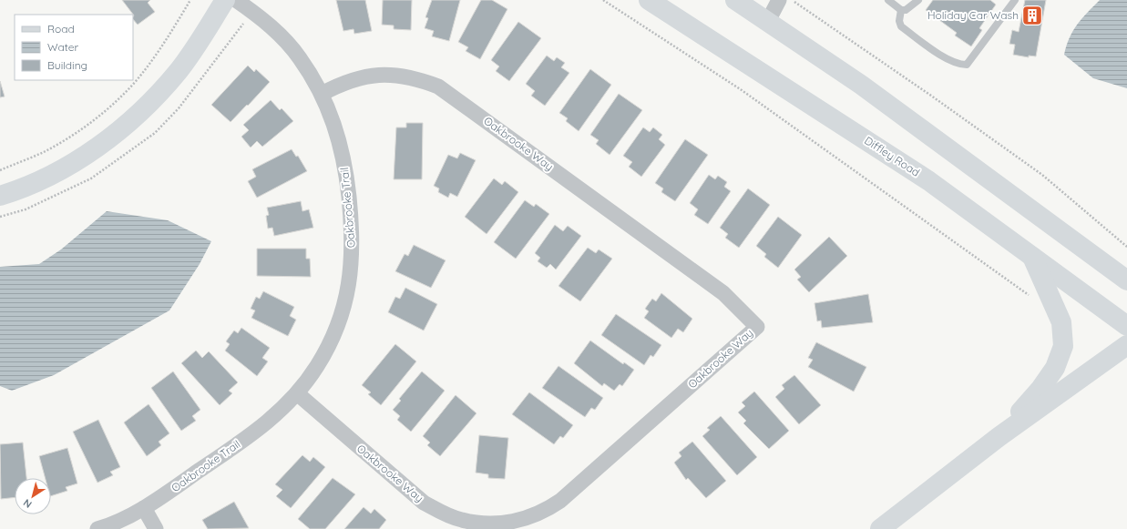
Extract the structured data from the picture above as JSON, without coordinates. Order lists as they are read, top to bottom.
{
  "streets": {
    "main road": ["Diffley Road"],
    "street": ["Oakbrooke Way", "Oakbrooke Trail"]
  },
  "crossings": [
    ["Oakbrooke Way", "Oakbrooke Trail"]
  ],
  "places": {
    "building": ["Holiday Car Wash"]
  },
  "legend": ["Road", "Water", "Building"],
  "north": "bottom left"
}
